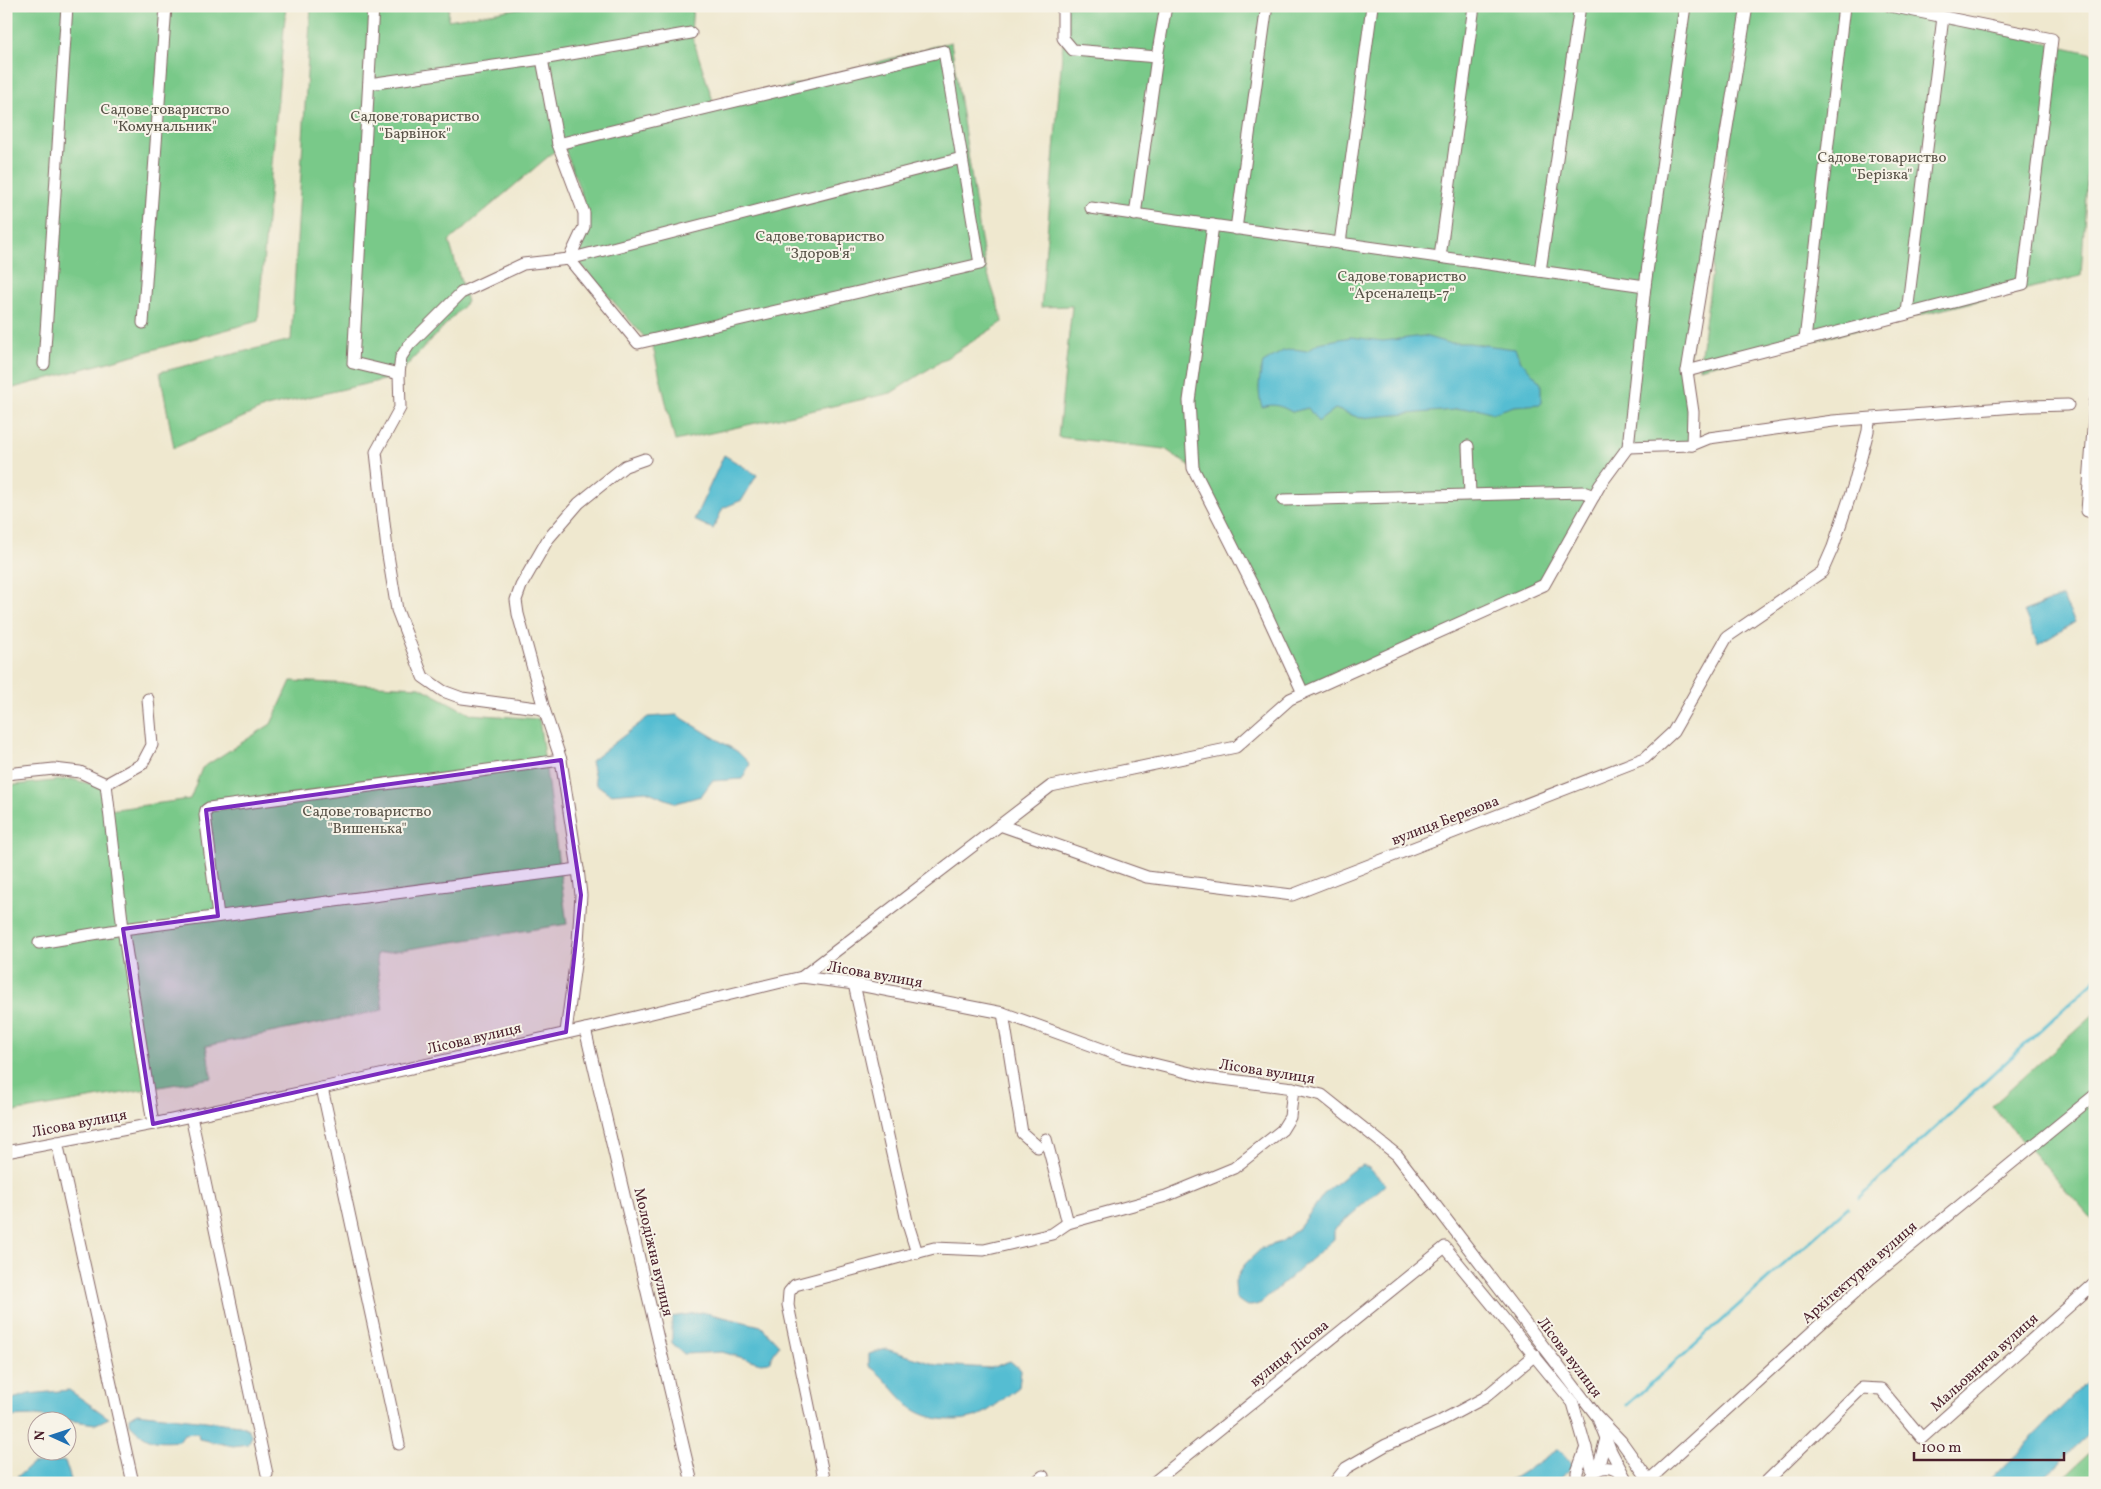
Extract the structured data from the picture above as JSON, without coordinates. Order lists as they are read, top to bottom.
{
  "streets": {
    "street": [
      "вулиця Березова",
      "Лісова вулиця",
      "Молодіжна вулиця",
      "Архітектурна вулиця",
      "вулиця Лісова",
      "Мальовнича вулиця"
    ]
  },
  "crossings": [
    ["Лісова вулиця", "Молодіжна вулиця"]
  ],
  "parks": [
    "Садове товариство \"Комунальник\"",
    "Садове товариство \"Барвінок\"",
    "Садове товариство \"Берізка\"",
    "Садове товариство \"Здоров'я\"",
    "Садове товариство \"Арсеналець-7\"",
    "Садове товариство \"Вишенька\""
  ],
  "scale_bar": "100 m",
  "north": "left"
}
